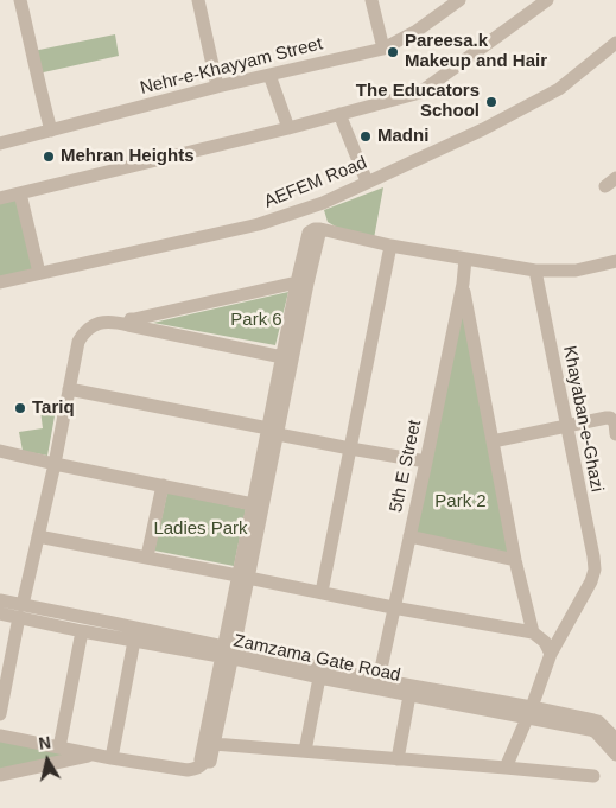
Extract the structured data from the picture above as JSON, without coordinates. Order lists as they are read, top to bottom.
{
  "streets": {
    "street": [
      "Nehr-e-Khayyam Street",
      "AEFEM Road",
      "Khayaban-e-Ghazi",
      "5th E Street",
      "Zamzama Gate Road"
    ]
  },
  "crossings": [
    ["Khayaban-e-Ghazi", "Zamzama Gate Road"],
    ["5th E Street", "Zamzama Gate Road"]
  ],
  "parks": ["Park 6", "Park 2", "Ladies Park"],
  "places": [
    "Pareesa.k Makeup and Hair",
    "The Educators School",
    "Madni",
    "Mehran Heights",
    "Tariq"
  ],
  "north": "top"
}
